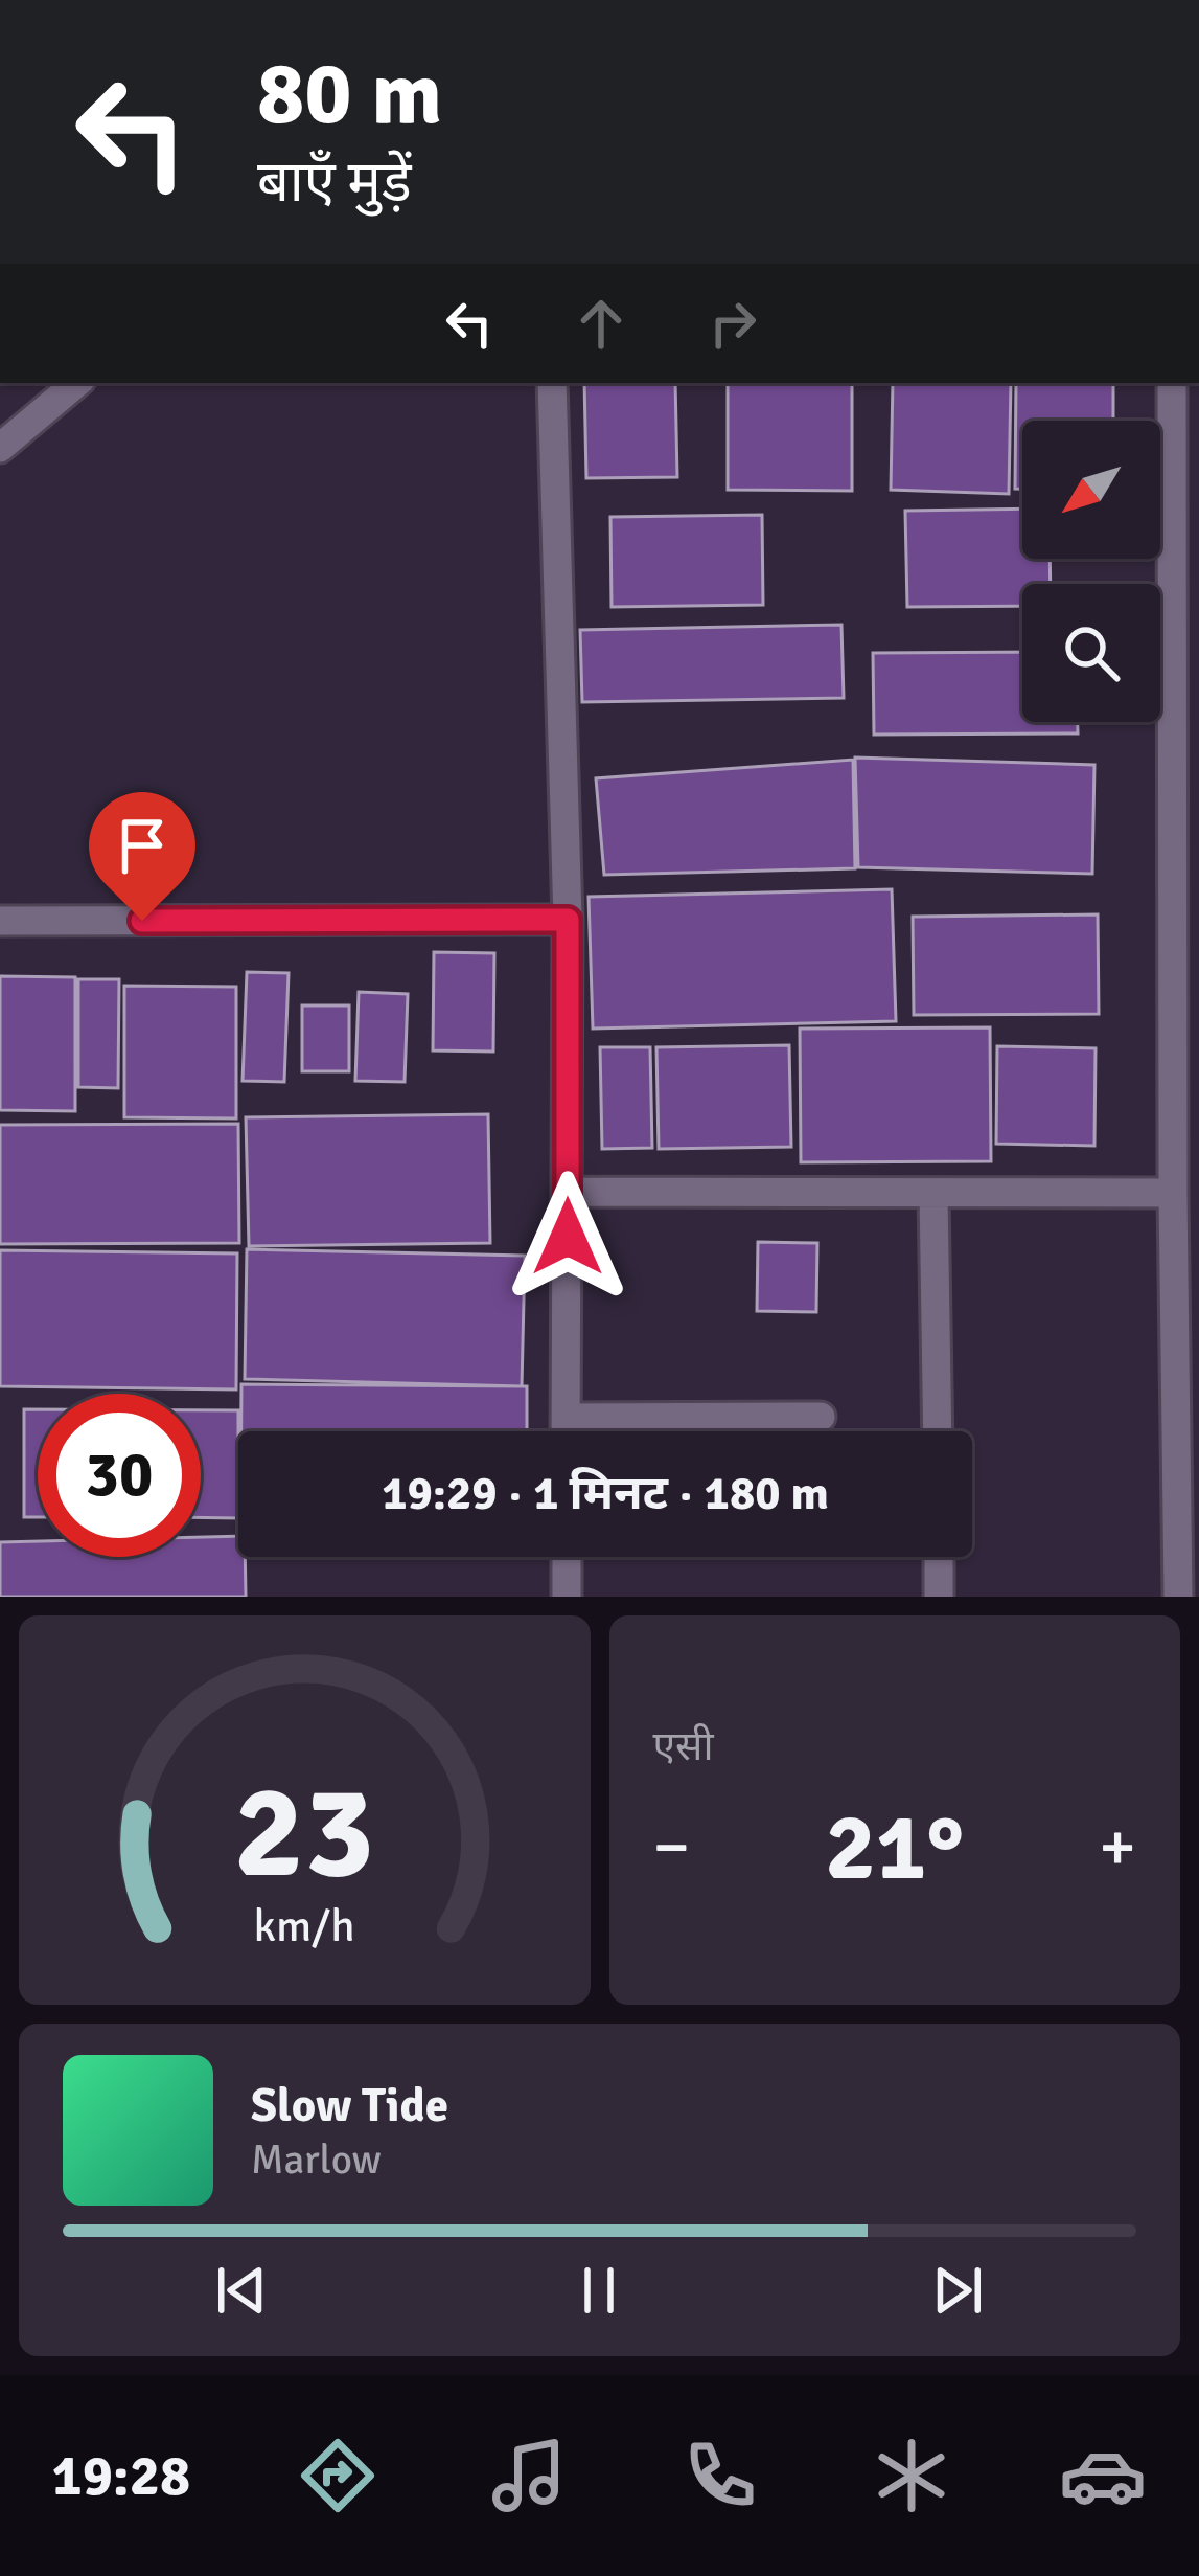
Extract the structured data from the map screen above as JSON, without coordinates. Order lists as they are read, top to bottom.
{
  "north": "bottom left",
  "page": {
    "turn": ["80 m", "बाएँ मुड़ें"],
    "limit": "30",
    "trip": "19:29 · 1 मिनट · 180 m",
    "tile": "एसी",
    "heat": ["−", "21°", "+"],
    "song": ["Slow Tide", "Marlow"],
    "tabs": "19:28",
    "gauge": ["23", "km/h"]
  }
}
